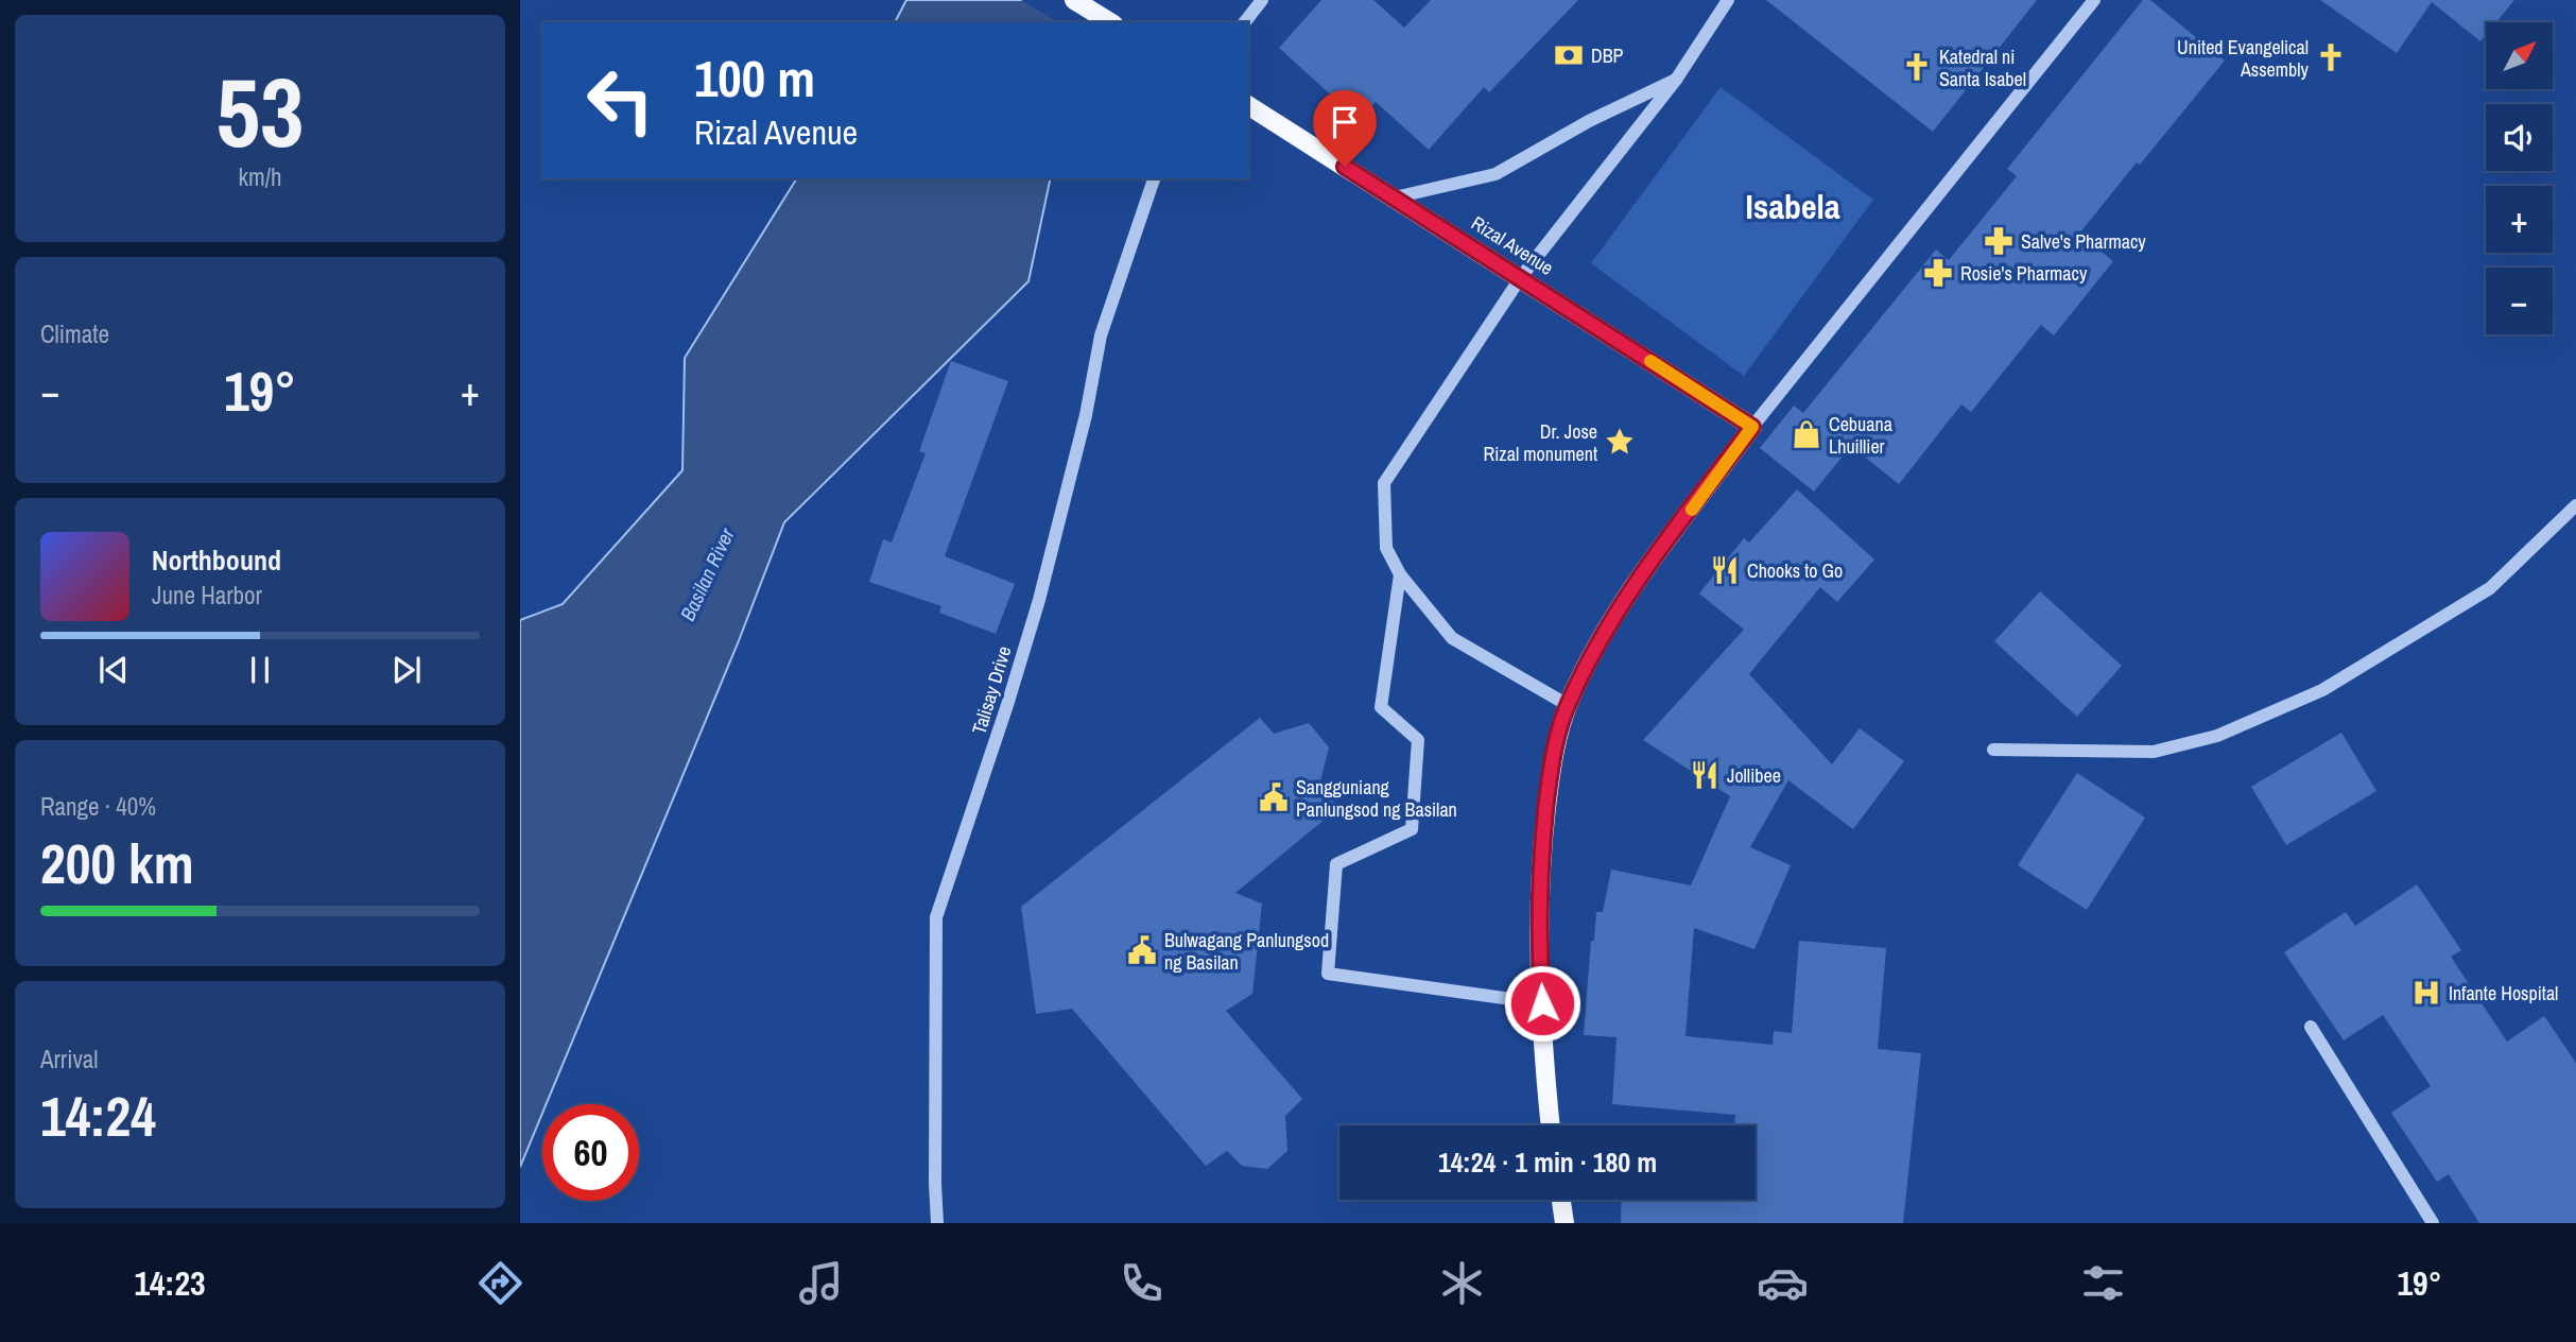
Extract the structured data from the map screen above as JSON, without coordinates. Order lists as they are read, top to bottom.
{
  "streets": {
    "main road": ["Rizal Avenue"],
    "street": ["Talisay Drive"]
  },
  "districts": ["Isabela"],
  "water": ["Basilan River"],
  "places": {
    "bank": ["DBP"],
    "church": ["United Evangelical Assembly", "Katedral ni Santa Isabel"],
    "pharmacy": ["Salve's Pharmacy", "Rosie's Pharmacy"],
    "shop": ["Cebuana Lhuillier"],
    "place": ["Dr. Jose Rizal monument"],
    "restaurant": ["Chooks to Go", "Jollibee"],
    "public building": ["Sangguniang Panlungsod ng Basilan", "Bulwagang Panlungsod ng Basilan"],
    "hospital": ["Infante Hospital"]
  },
  "north": "top right",
  "page": {
    "tile": [
      ["53", "km/h"],
      "Climate",
      ["Range · 40%", "200 km"],
      ["Arrival", "14:24"]
    ],
    "map_buttons": ["+", "−"],
    "turn": ["100 m", "Rizal Avenue"],
    "heat": ["−", "19°", "+"],
    "song": ["Northbound", "June Harbor"],
    "limit": "60",
    "trip": "14:24 · 1 min · 180 m",
    "tabs": ["14:23", "19°"]
  }
}
